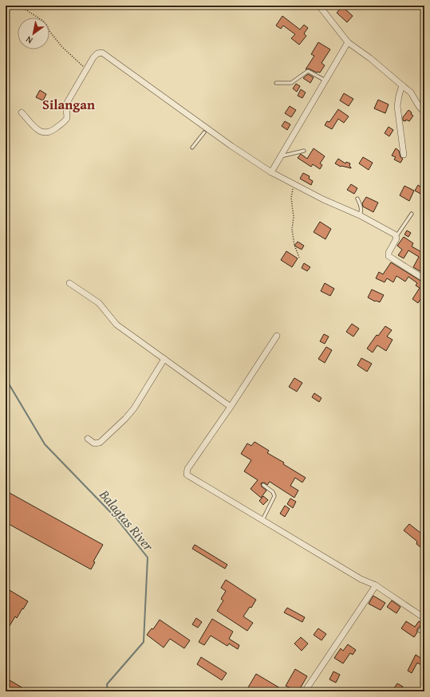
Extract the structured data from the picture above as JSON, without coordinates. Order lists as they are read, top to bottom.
{
  "districts": ["Silangan"],
  "water": ["Balagtas River"],
  "north": "bottom left"
}
